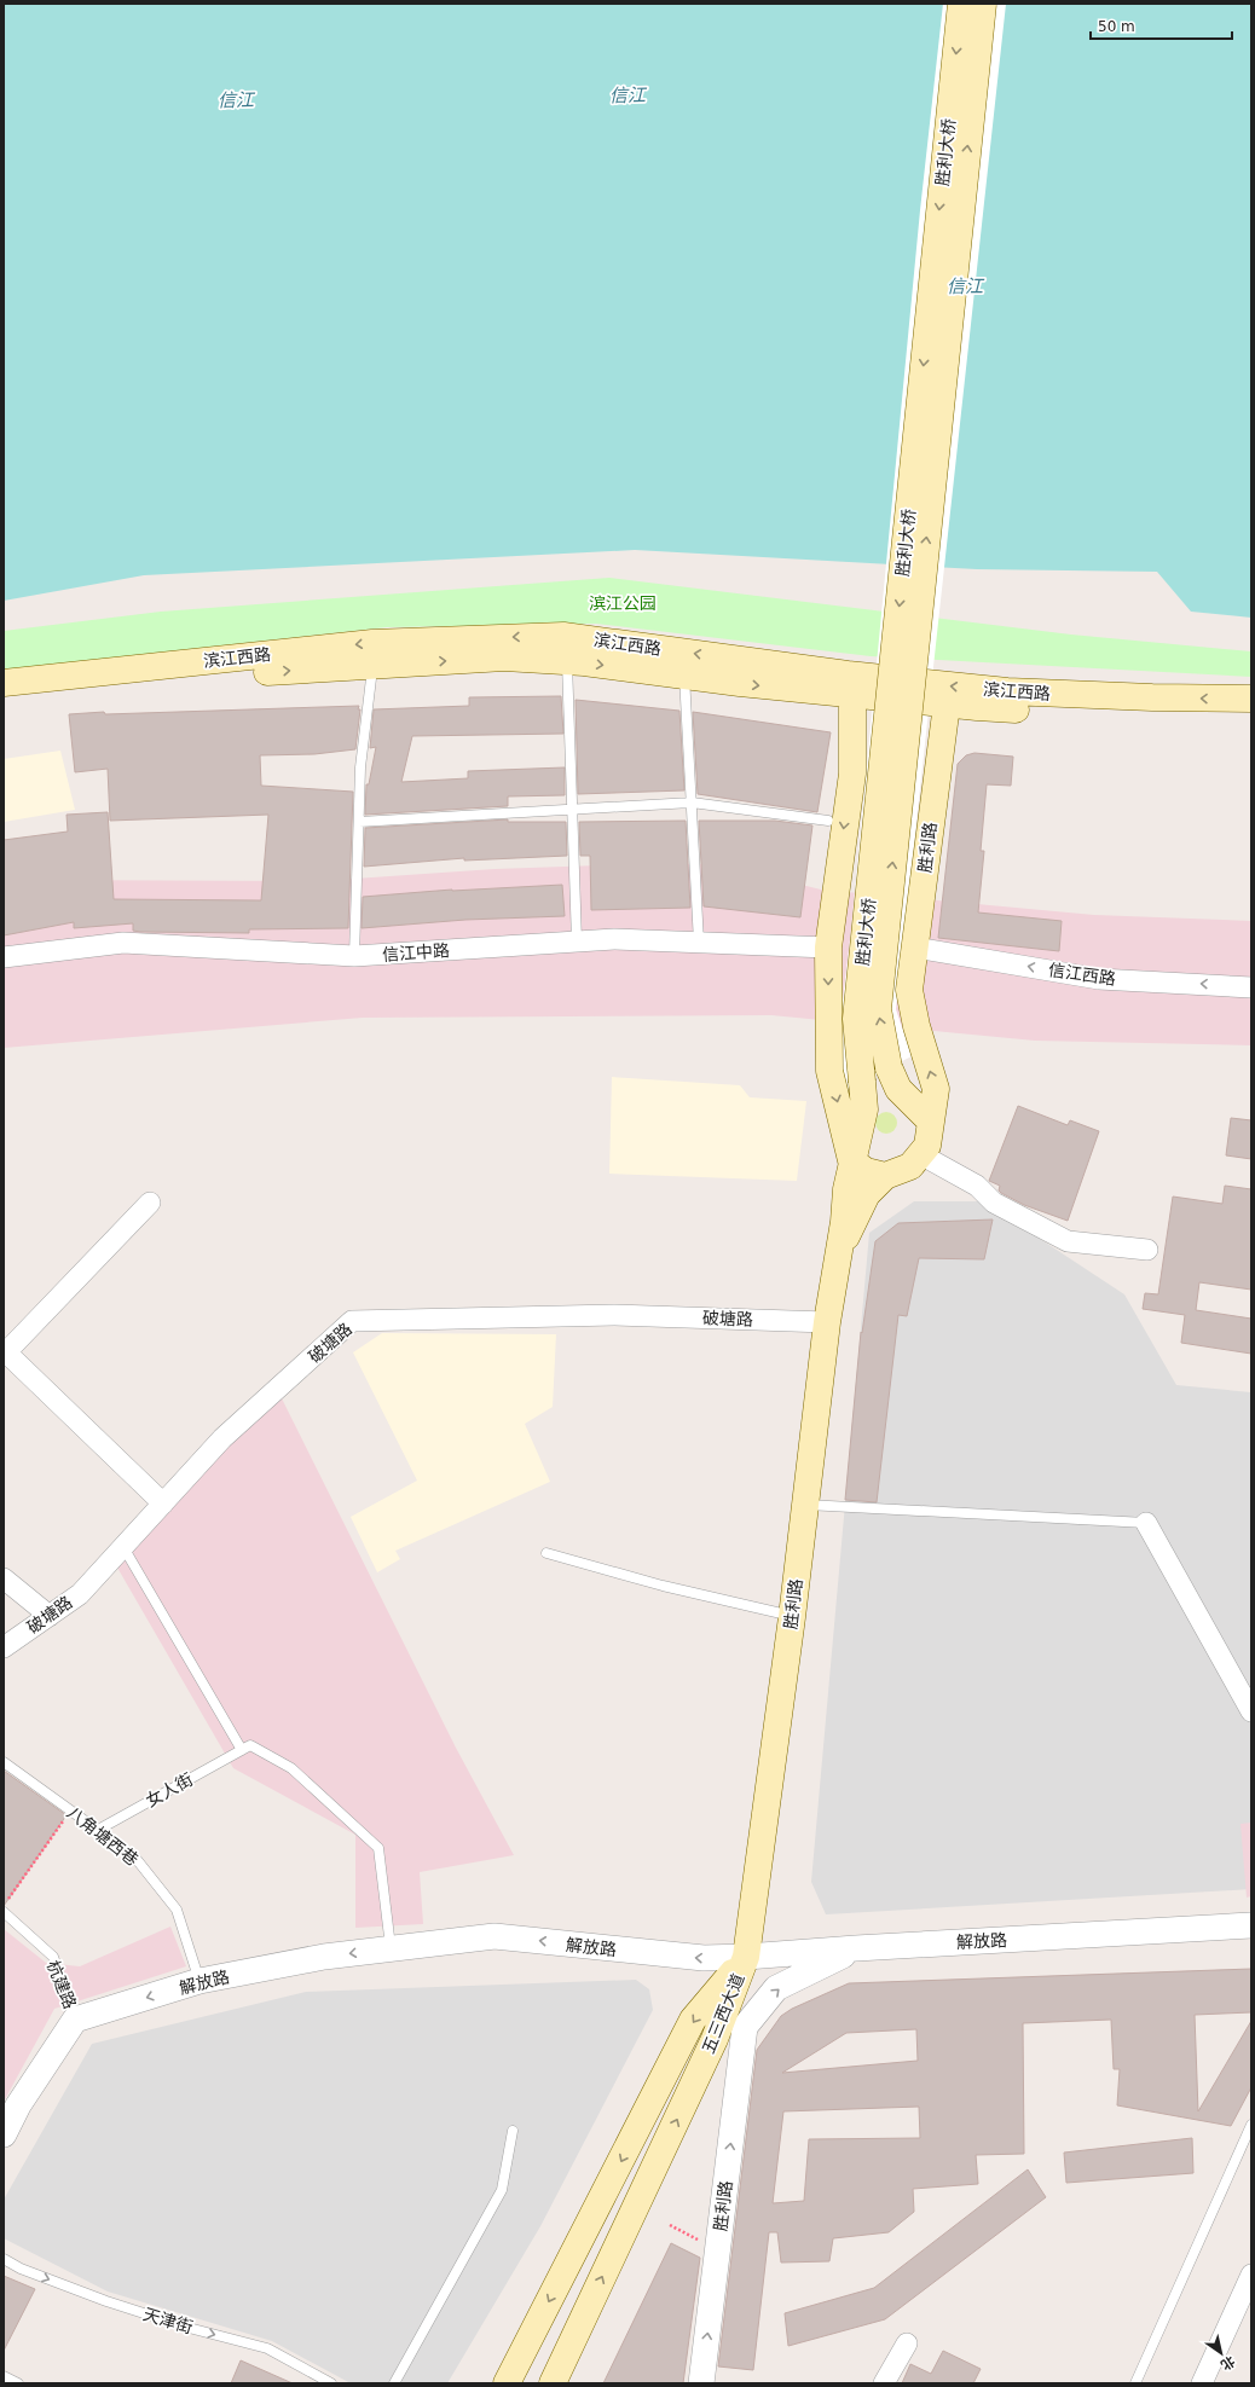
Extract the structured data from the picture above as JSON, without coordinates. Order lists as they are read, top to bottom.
{
  "streets": {
    "main road": [
      "胜利大桥",
      "滨江西路",
      "胜利路",
      "五三西大道"
    ],
    "street": [
      "信江中路",
      "信江西路",
      "破塘路",
      "解放路"
    ],
    "lane": [
      "女人街",
      "八角塘西巷",
      "杭建路",
      "天津街"
    ]
  },
  "crossings": [
    ["胜利大桥", "胜利路"],
    ["滨江西路", "胜利路"],
    ["胜利路", "信江西路"],
    ["胜利路", "破塘路"],
    ["胜利路", "解放路"],
    ["胜利路", "五三西大道"],
    ["女人街", "八角塘西巷"],
    ["八角塘西巷", "解放路"],
    ["解放路", "杭建路"],
    ["解放路", "五三西大道"]
  ],
  "one_way": ["信江西路", "解放路", "天津街"],
  "water": ["信江"],
  "parks": ["滨江公园"],
  "scale_bar": "50 m",
  "north": "bottom right"
}
